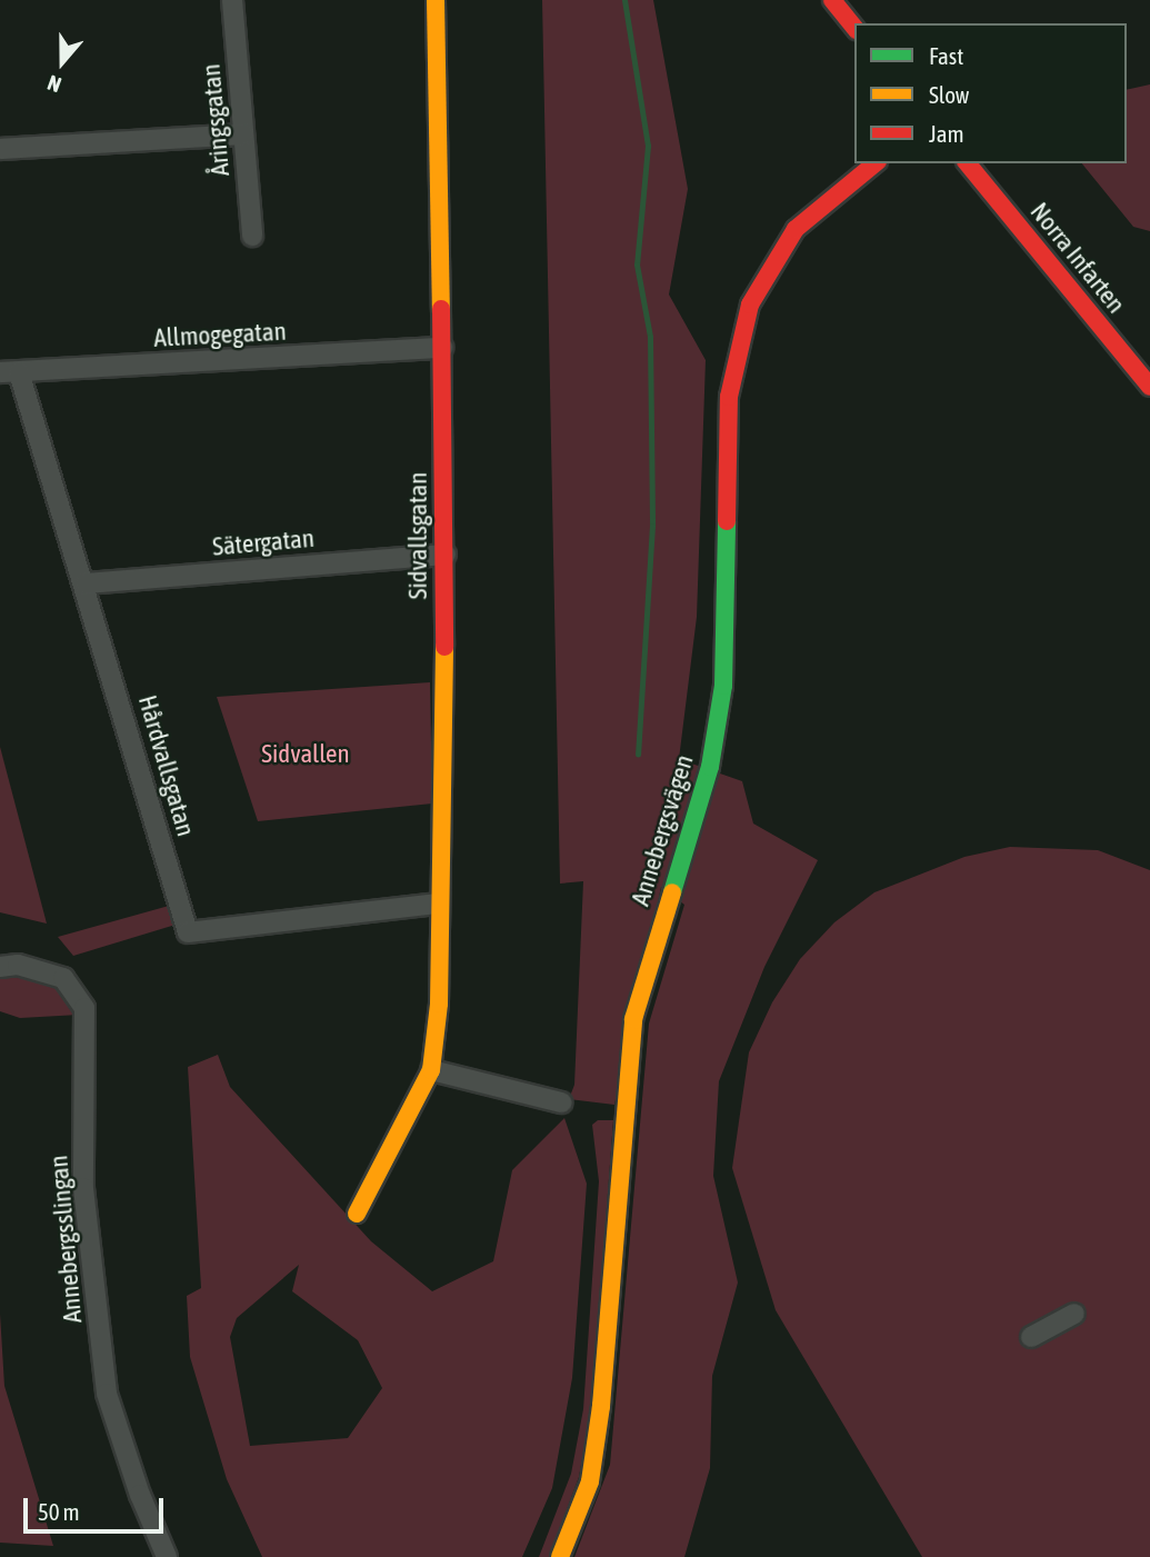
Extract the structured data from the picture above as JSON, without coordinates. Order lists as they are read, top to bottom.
{
  "streets": {
    "street": [
      "Åringsgatan",
      "Norra Infarten",
      "Allmogegatan",
      "Sidvallsgatan",
      "Sätergatan",
      "Hårdvallsgatan",
      "Annebergsvägen",
      "Annebergsslingan"
    ]
  },
  "crossings": [
    ["Allmogegatan", "Sidvallsgatan"],
    ["Allmogegatan", "Hårdvallsgatan"],
    ["Sidvallsgatan", "Sätergatan"],
    ["Sidvallsgatan", "Hårdvallsgatan"],
    ["Sätergatan", "Hårdvallsgatan"]
  ],
  "parks": ["Sidvallen"],
  "legend": ["Fast", "Slow", "Jam"],
  "scale_bar": "50 m",
  "north": "bottom"
}
